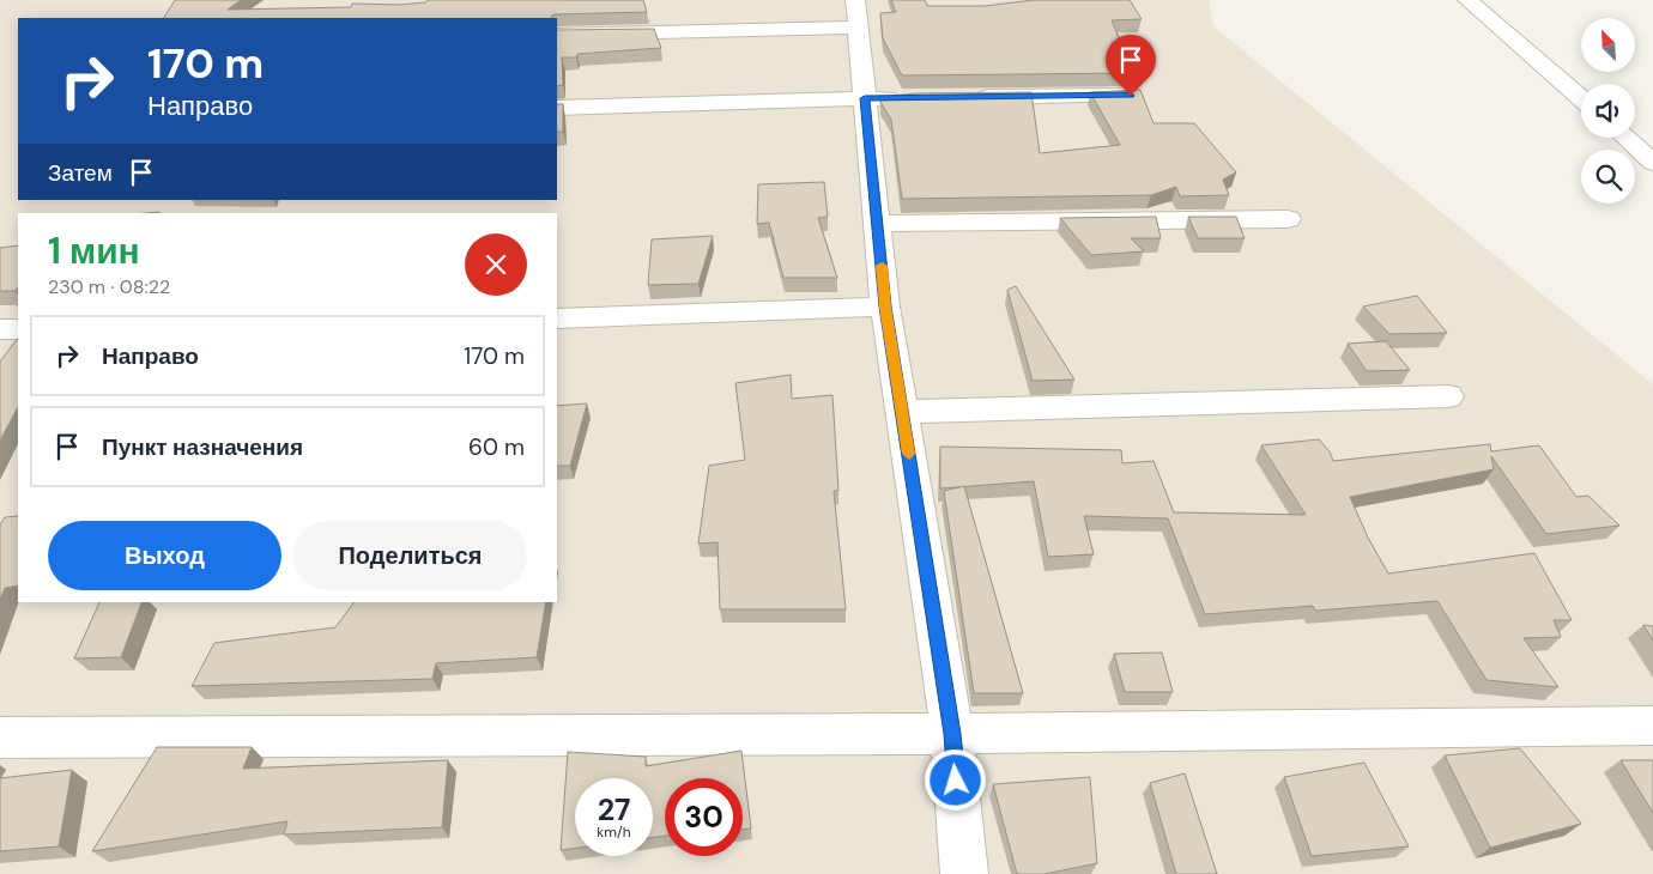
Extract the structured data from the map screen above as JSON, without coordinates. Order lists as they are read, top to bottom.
{
  "north": "top left",
  "page": {
    "turn": ["170 m", "Направо"],
    "then": "Затем",
    "heading": ["1 мин", "230 m · 08:22"],
    "list": [
      {
        "name": "Направо",
        "value": "170 m"
      },
      {
        "name": "Пункт назначения",
        "value": "60 m"
      }
    ],
    "buttons": ["Выход", "Поделиться"],
    "speed": "27 km/h",
    "limit": "30"
  }
}
